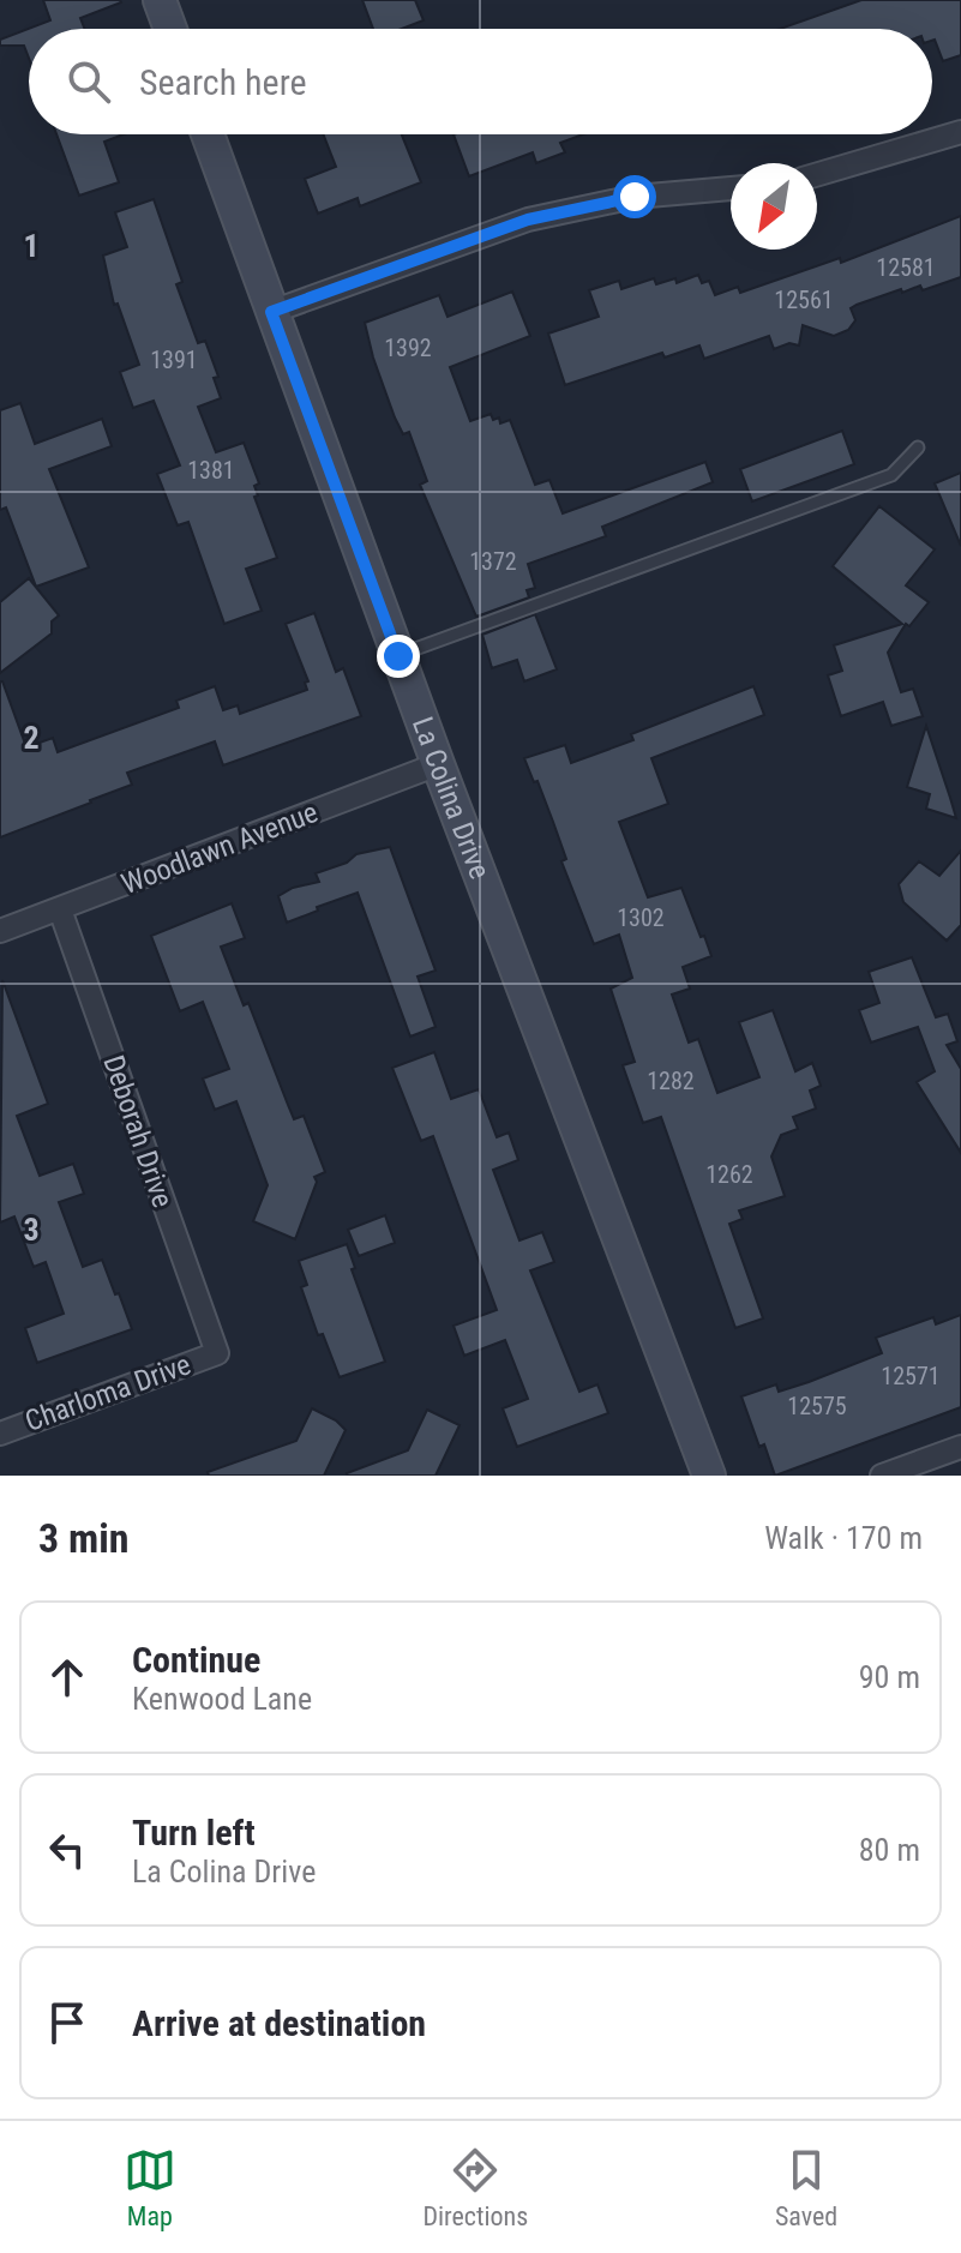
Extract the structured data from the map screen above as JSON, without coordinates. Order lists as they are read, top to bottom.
{
  "streets": {
    "street": [
      "La Colina Drive",
      "Woodlawn Avenue",
      "Deborah Drive",
      "Charloma Drive"
    ]
  },
  "crossings": [
    ["La Colina Drive", "Woodlawn Avenue"],
    ["Woodlawn Avenue", "Deborah Drive"],
    ["Deborah Drive", "Charloma Drive"]
  ],
  "house_numbers": [
    "12581",
    "12561",
    "1392",
    "1391",
    "1381",
    "1372",
    "1302",
    "1282",
    "1262",
    "12571",
    "12575"
  ],
  "north": "bottom left",
  "page": {
    "search": "Search here",
    "heading": ["3 min", "Walk · 170 m"],
    "list": [
      ["Continue", "Kenwood Lane", "90 m"],
      ["Turn left", "La Colina Drive", "80 m"],
      "Arrive at destination"
    ],
    "nav": ["Map", "Directions", "Saved"]
  },
  "grid": {
    "rows": ["1", "2", "3"]
  }
}
